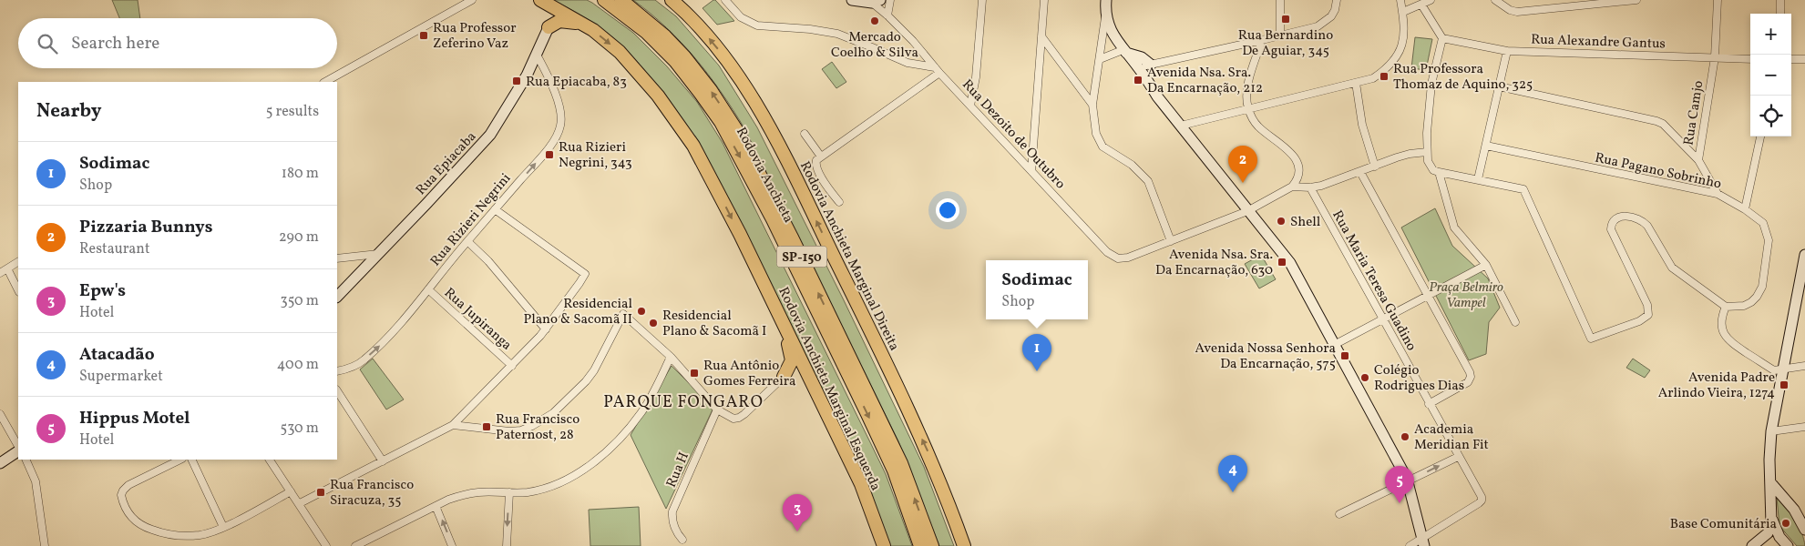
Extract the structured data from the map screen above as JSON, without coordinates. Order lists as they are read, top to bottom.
{
  "streets": {
    "highway": [
      "Rodovia Anchieta",
      "Rodovia Anchieta Marginal Direita",
      "SP-150",
      "Rodovia Anchieta Marginal Esquerda"
    ],
    "street": [
      "Rua Alexandre Gantus",
      "Rua Camjo",
      "Rua Dezoito de Outubro",
      "Rua Epiacaba",
      "Rua Pagano Sobrinho",
      "Rua Rizieri Negrini",
      "Rua Maria Teresa Guadino",
      "Rua Jupiranga",
      "Rua H"
    ]
  },
  "crossings": [
    ["Rua Alexandre Gantus", "Rua Camjo"],
    ["Rua Camjo", "Rua Pagano Sobrinho"],
    ["Rua Epiacaba", "Rua Rizieri Negrini"],
    ["Rua Rizieri Negrini", "Rua Jupiranga"]
  ],
  "one_way": ["Rua Rizieri Negrini", "Rodovia Anchieta Marginal Direita", "Rodovia Anchieta Marginal Esquerda"],
  "districts": ["PARQUE FONGARO"],
  "parks": ["Praça Belmiro Vampel"],
  "places": {
    "transit": [
      "Rua Bernardino De Aguiar, 345",
      "Rua Professor Zeferino Vaz",
      "Rua Professora Thomaz de Aquino, 325",
      "Avenida Nsa. Sra. Da Encarnação, 212",
      "Rua Epiacaba, 83",
      "Rua Rizieri Negrini, 343",
      "Avenida Nsa. Sra. Da Encarnação, 630",
      "Avenida Nossa Senhora Da Encarnação, 575",
      "Rua Antônio Gomes Ferreira",
      "Avenida Padre Arlindo Vieira, 1274",
      "Rua Francisco Paternost, 28",
      "Rua Francisco Siracuza, 35"
    ],
    "other": [
      "Mercado Coelho & Silva",
      "Shell",
      "Residencial Plano & Sacomã II",
      "Residencial Plano & Sacomã I",
      "Colégio Rodrigues Dias",
      "Academia Meridian Fit",
      "Base Comunitária"
    ]
  },
  "page": {
    "map_buttons": ["+", "−"],
    "search": "Search here",
    "heading": ["Nearby", "5 results"],
    "list": [
      {
        "mark": "1",
        "name": "Sodimac",
        "note": "Shop",
        "value": "180 m"
      },
      {
        "mark": "2",
        "name": "Pizzaria Bunnys",
        "note": "Restaurant",
        "value": "290 m"
      },
      {
        "mark": "3",
        "name": "Epw's",
        "note": "Hotel",
        "value": "350 m"
      },
      {
        "mark": "4",
        "name": "Atacadão",
        "note": "Supermarket",
        "value": "400 m"
      },
      {
        "mark": "5",
        "name": "Hippus Motel",
        "note": "Hotel",
        "value": "530 m"
      }
    ],
    "pins": [
      "2",
      "1",
      "4",
      "5",
      "3"
    ],
    "popup": ["Sodimac", "Shop"]
  }
}
